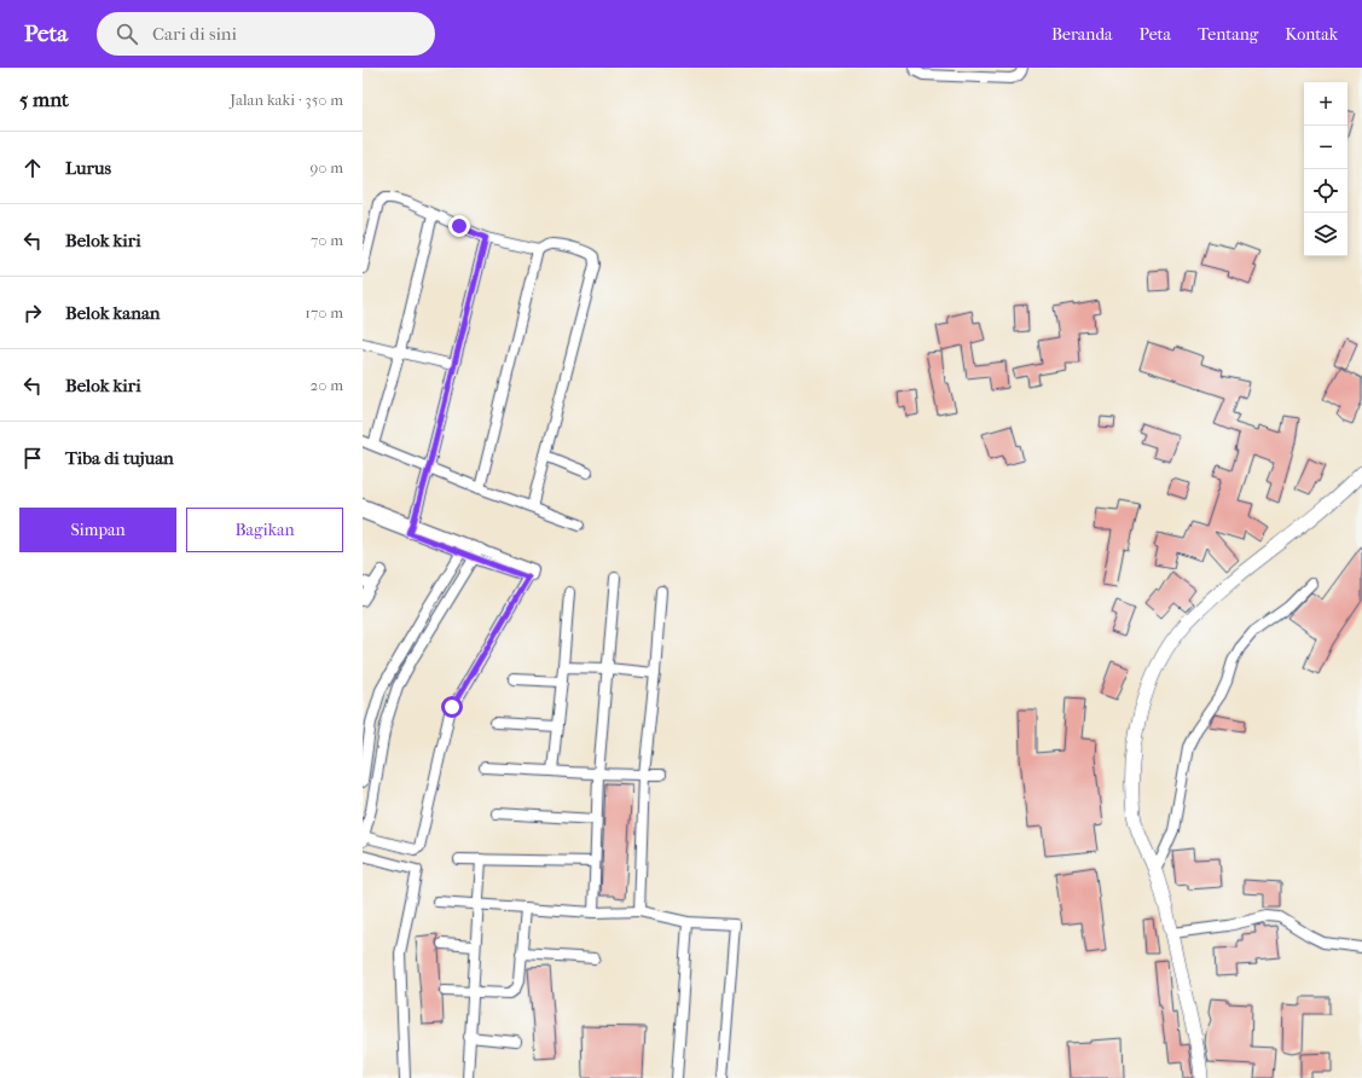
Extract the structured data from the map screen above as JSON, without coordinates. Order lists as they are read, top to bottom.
{
  "page": {
    "header": "Peta",
    "search": "Cari di sini",
    "nav": [
      "Beranda",
      "Peta",
      "Tentang",
      "Kontak"
    ],
    "heading": ["5 mnt", "Jalan kaki · 350 m"],
    "map_buttons": ["+", "−"],
    "list": [
      ["Lurus", "90 m"],
      ["Belok kiri", "70 m"],
      ["Belok kanan", "170 m"],
      ["Belok kiri", "20 m"],
      "Tiba di tujuan"
    ],
    "buttons": ["Simpan", "Bagikan"]
  }
}
